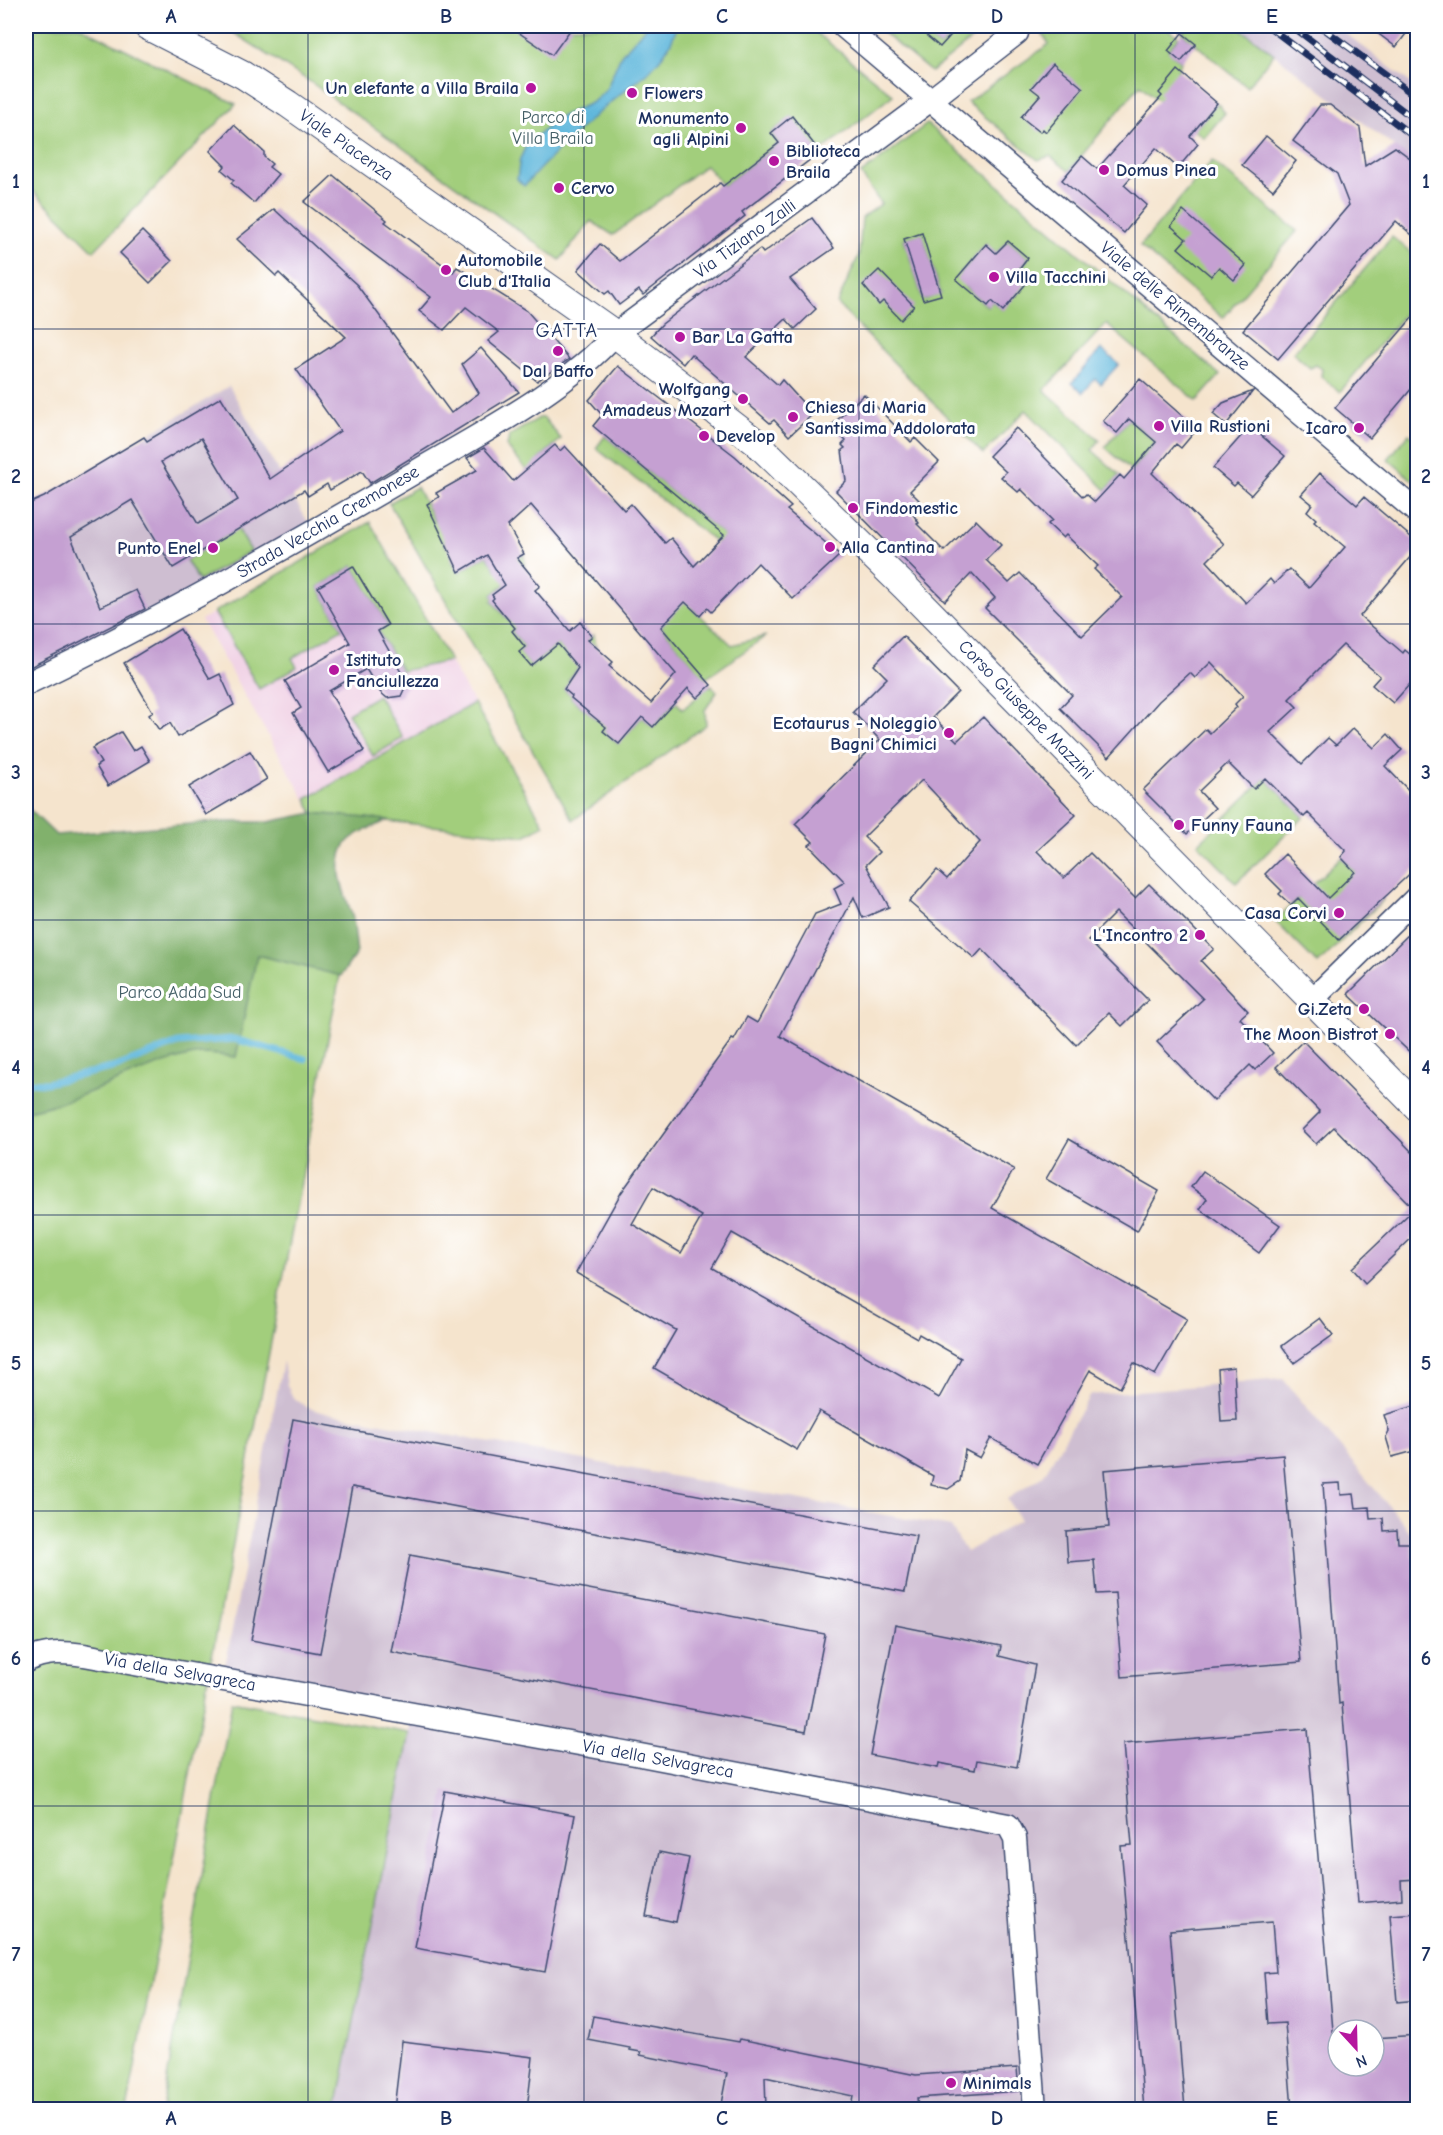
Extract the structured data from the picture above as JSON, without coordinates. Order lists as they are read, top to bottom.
{
  "streets": {
    "street": [
      "Viale Piacenza",
      "Via Tiziano Zalli",
      "Viale delle Rimembranze",
      "Strada Vecchia Cremonese",
      "Corso Giuseppe Mazzini",
      "Via della Selvagreca"
    ]
  },
  "crossings": [
    ["Viale Piacenza", "Via Tiziano Zalli"],
    ["Viale Piacenza", "Strada Vecchia Cremonese"],
    ["Viale Piacenza", "Corso Giuseppe Mazzini"],
    ["Via Tiziano Zalli", "Viale delle Rimembranze"],
    ["Via Tiziano Zalli", "Strada Vecchia Cremonese"],
    ["Via Tiziano Zalli", "Corso Giuseppe Mazzini"],
    ["Strada Vecchia Cremonese", "Corso Giuseppe Mazzini"]
  ],
  "districts": ["GATTA"],
  "parks": ["Parco di Villa Braila", "Parco Adda Sud"],
  "places": [
    "Un elefante a Villa Braila",
    "Flowers",
    "Monumento agli Alpini",
    "Biblioteca Braila",
    "Domus Pinea",
    "Cervo",
    "Automobile Club d'Italia",
    "Villa Tacchini",
    "Bar La Gatta",
    "Dal Baffo",
    "Wolfgang Amadeus Mozart",
    "Chiesa di Maria Santissima Addolorata",
    "Villa Rustioni",
    "Icaro",
    "Develop",
    "Findomestic",
    "Alla Cantina",
    "Punto Enel",
    "Istituto Fanciullezza",
    "Ecotaurus - Noleggio Bagni Chimici",
    "Funny Fauna",
    "Casa Corvi",
    "L'Incontro 2",
    "Gi.Zeta",
    "The Moon Bistrot",
    "Minimals"
  ],
  "north": "bottom",
  "grid": {
    "columns": [
      "A",
      "B",
      "C",
      "D",
      "E"
    ],
    "rows": [
      "1",
      "2",
      "3",
      "4",
      "5",
      "6",
      "7"
    ]
  }
}
